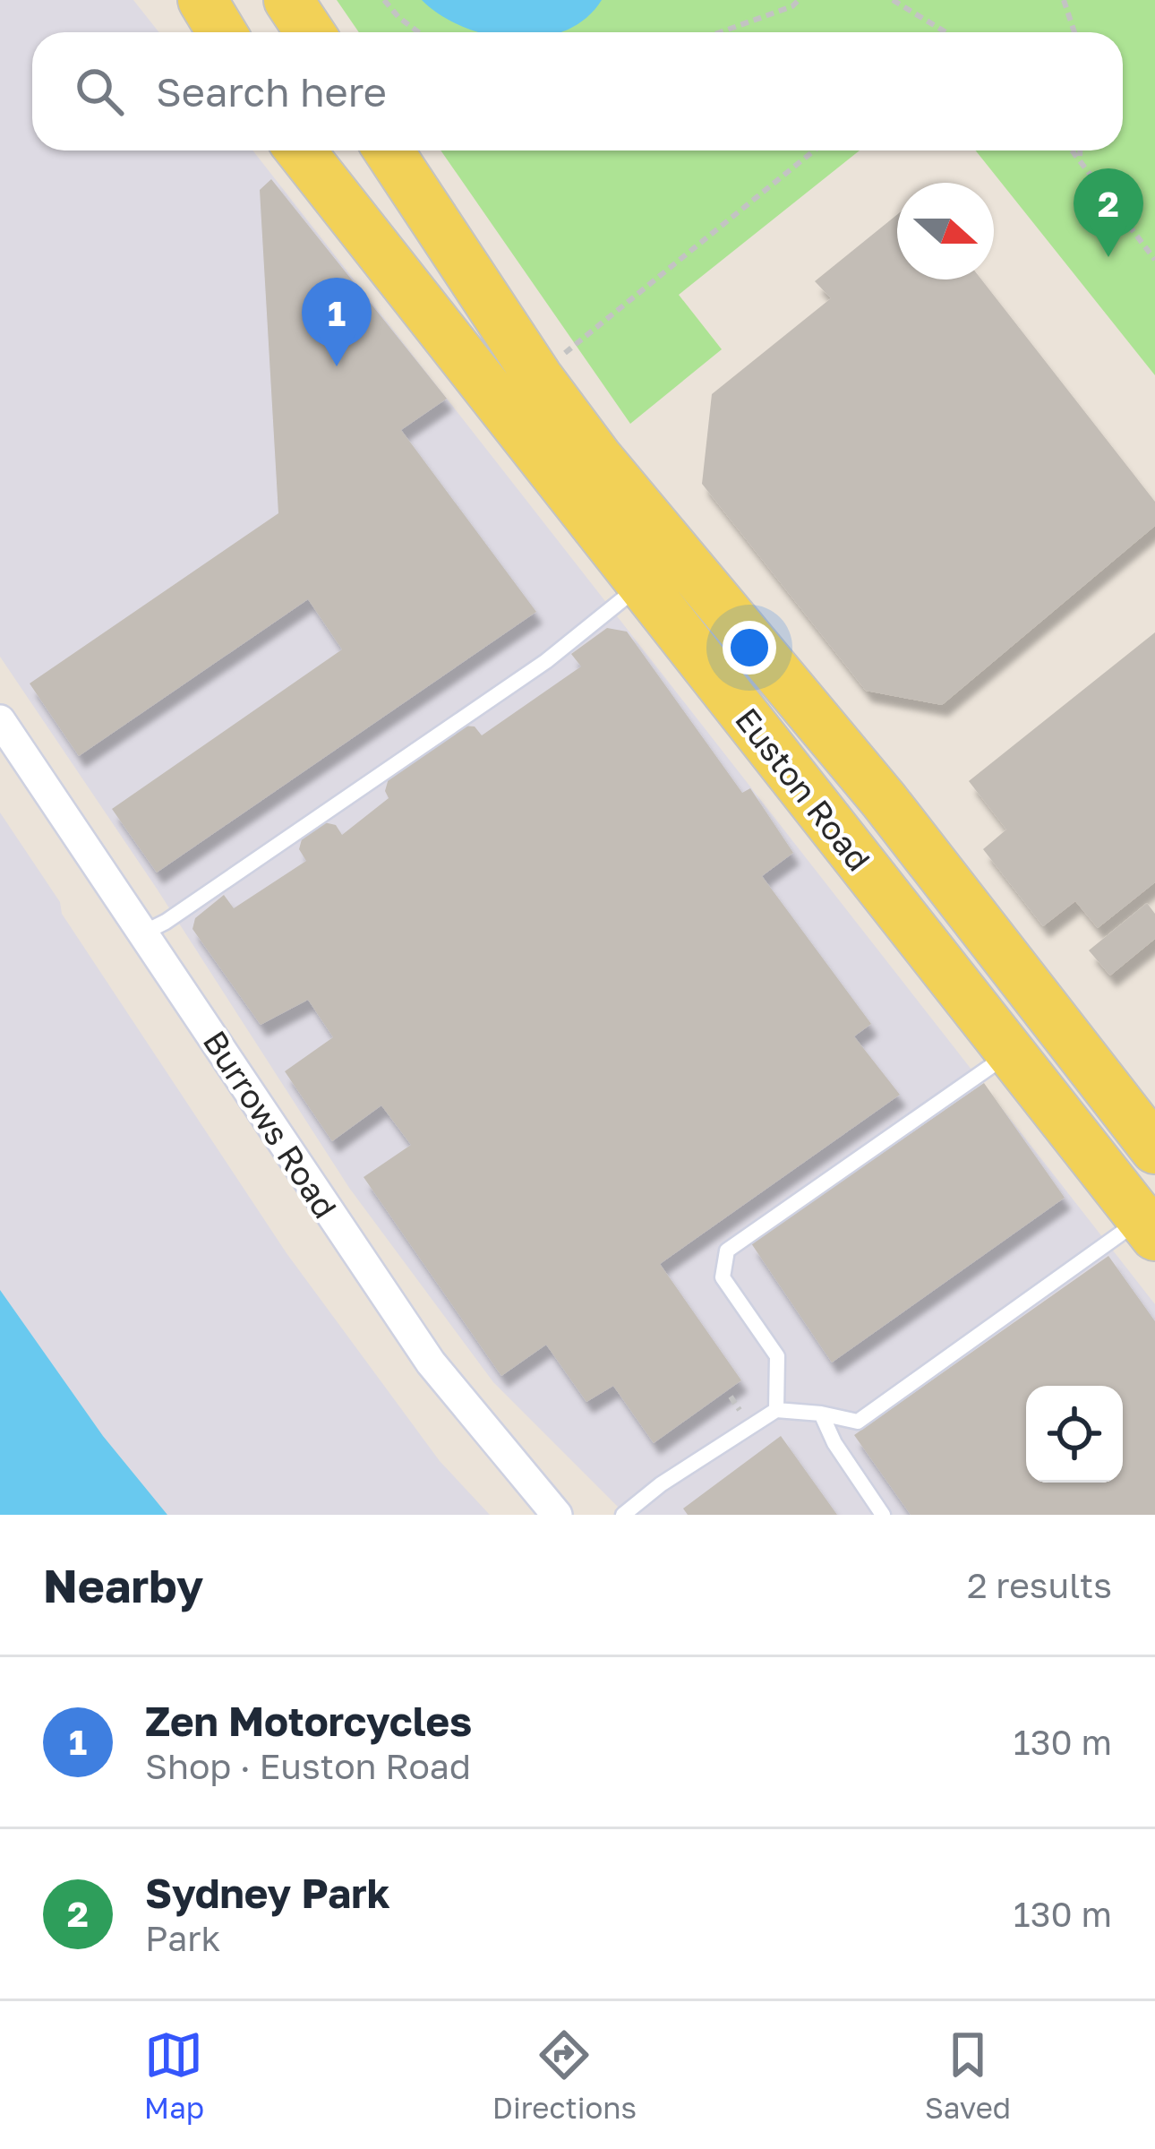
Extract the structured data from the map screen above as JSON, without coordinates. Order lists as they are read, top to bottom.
{
  "streets": {
    "main road": ["Euston Road"],
    "street": ["Burrows Road"]
  },
  "north": "right",
  "page": {
    "search": "Search here",
    "pins": ["2", "1"],
    "heading": ["Nearby", "2 results"],
    "list": [
      {
        "mark": "1",
        "name": "Zen Motorcycles",
        "note": "Shop · Euston Road",
        "value": "130 m"
      },
      {
        "mark": "2",
        "name": "Sydney Park",
        "note": "Park",
        "value": "130 m"
      }
    ],
    "nav": ["Map", "Directions", "Saved"]
  }
}
